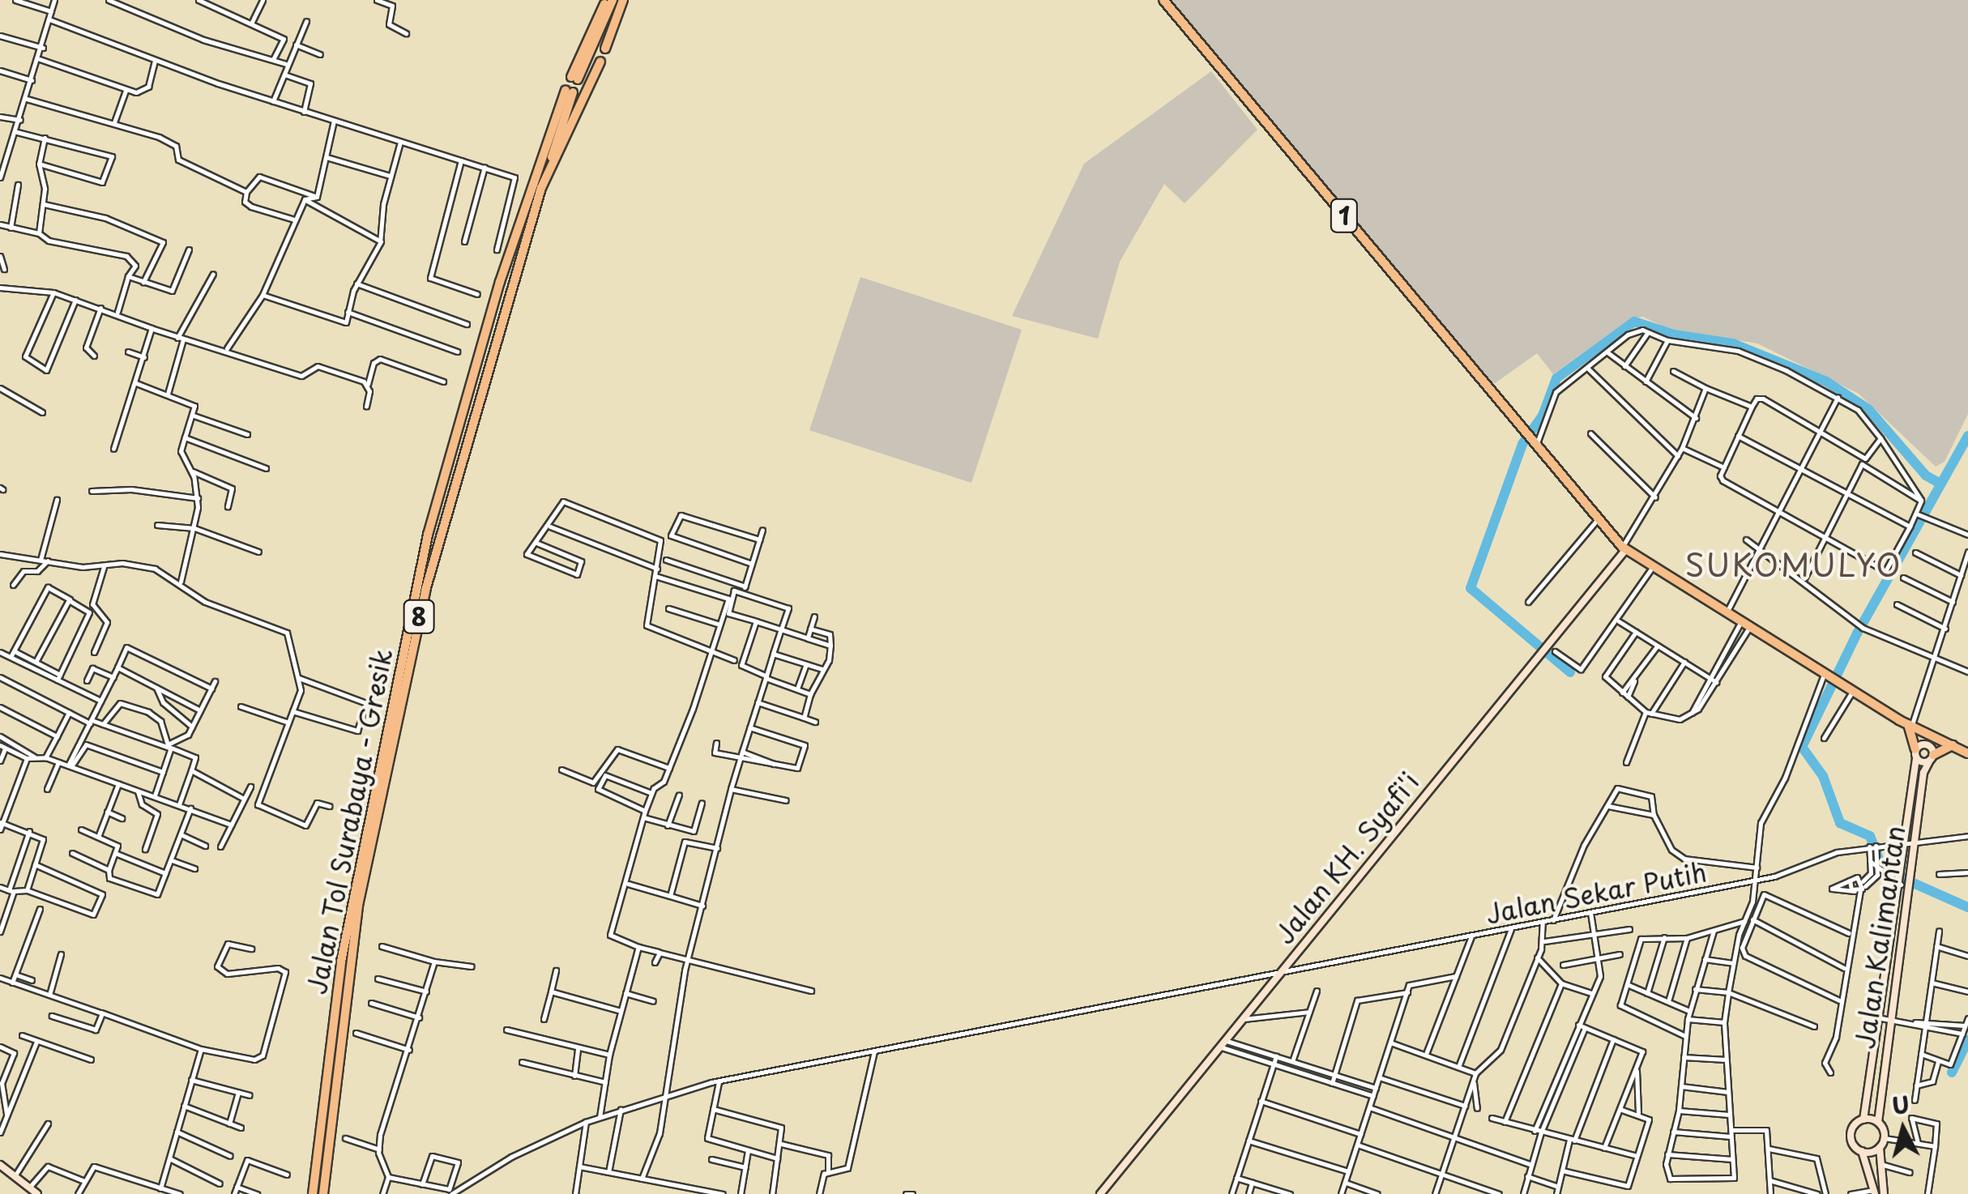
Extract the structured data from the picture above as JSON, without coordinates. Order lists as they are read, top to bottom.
{
  "streets": {
    "highway": ["1", "8", "Jalan Tol Surabaya - Gresik"],
    "main road": ["Jalan KH. Syafi'i", "Jalan Kalimantan"],
    "street": ["Jalan Sekar Putih"]
  },
  "crossings": [
    ["1", "Jalan KH. Syafi'i"],
    ["1", "Jalan Kalimantan"],
    ["Jalan KH. Syafi'i", "Jalan Sekar Putih"],
    ["Jalan Sekar Putih", "Jalan Kalimantan"]
  ],
  "districts": ["SUKOMULYO"],
  "north": "top"
}
